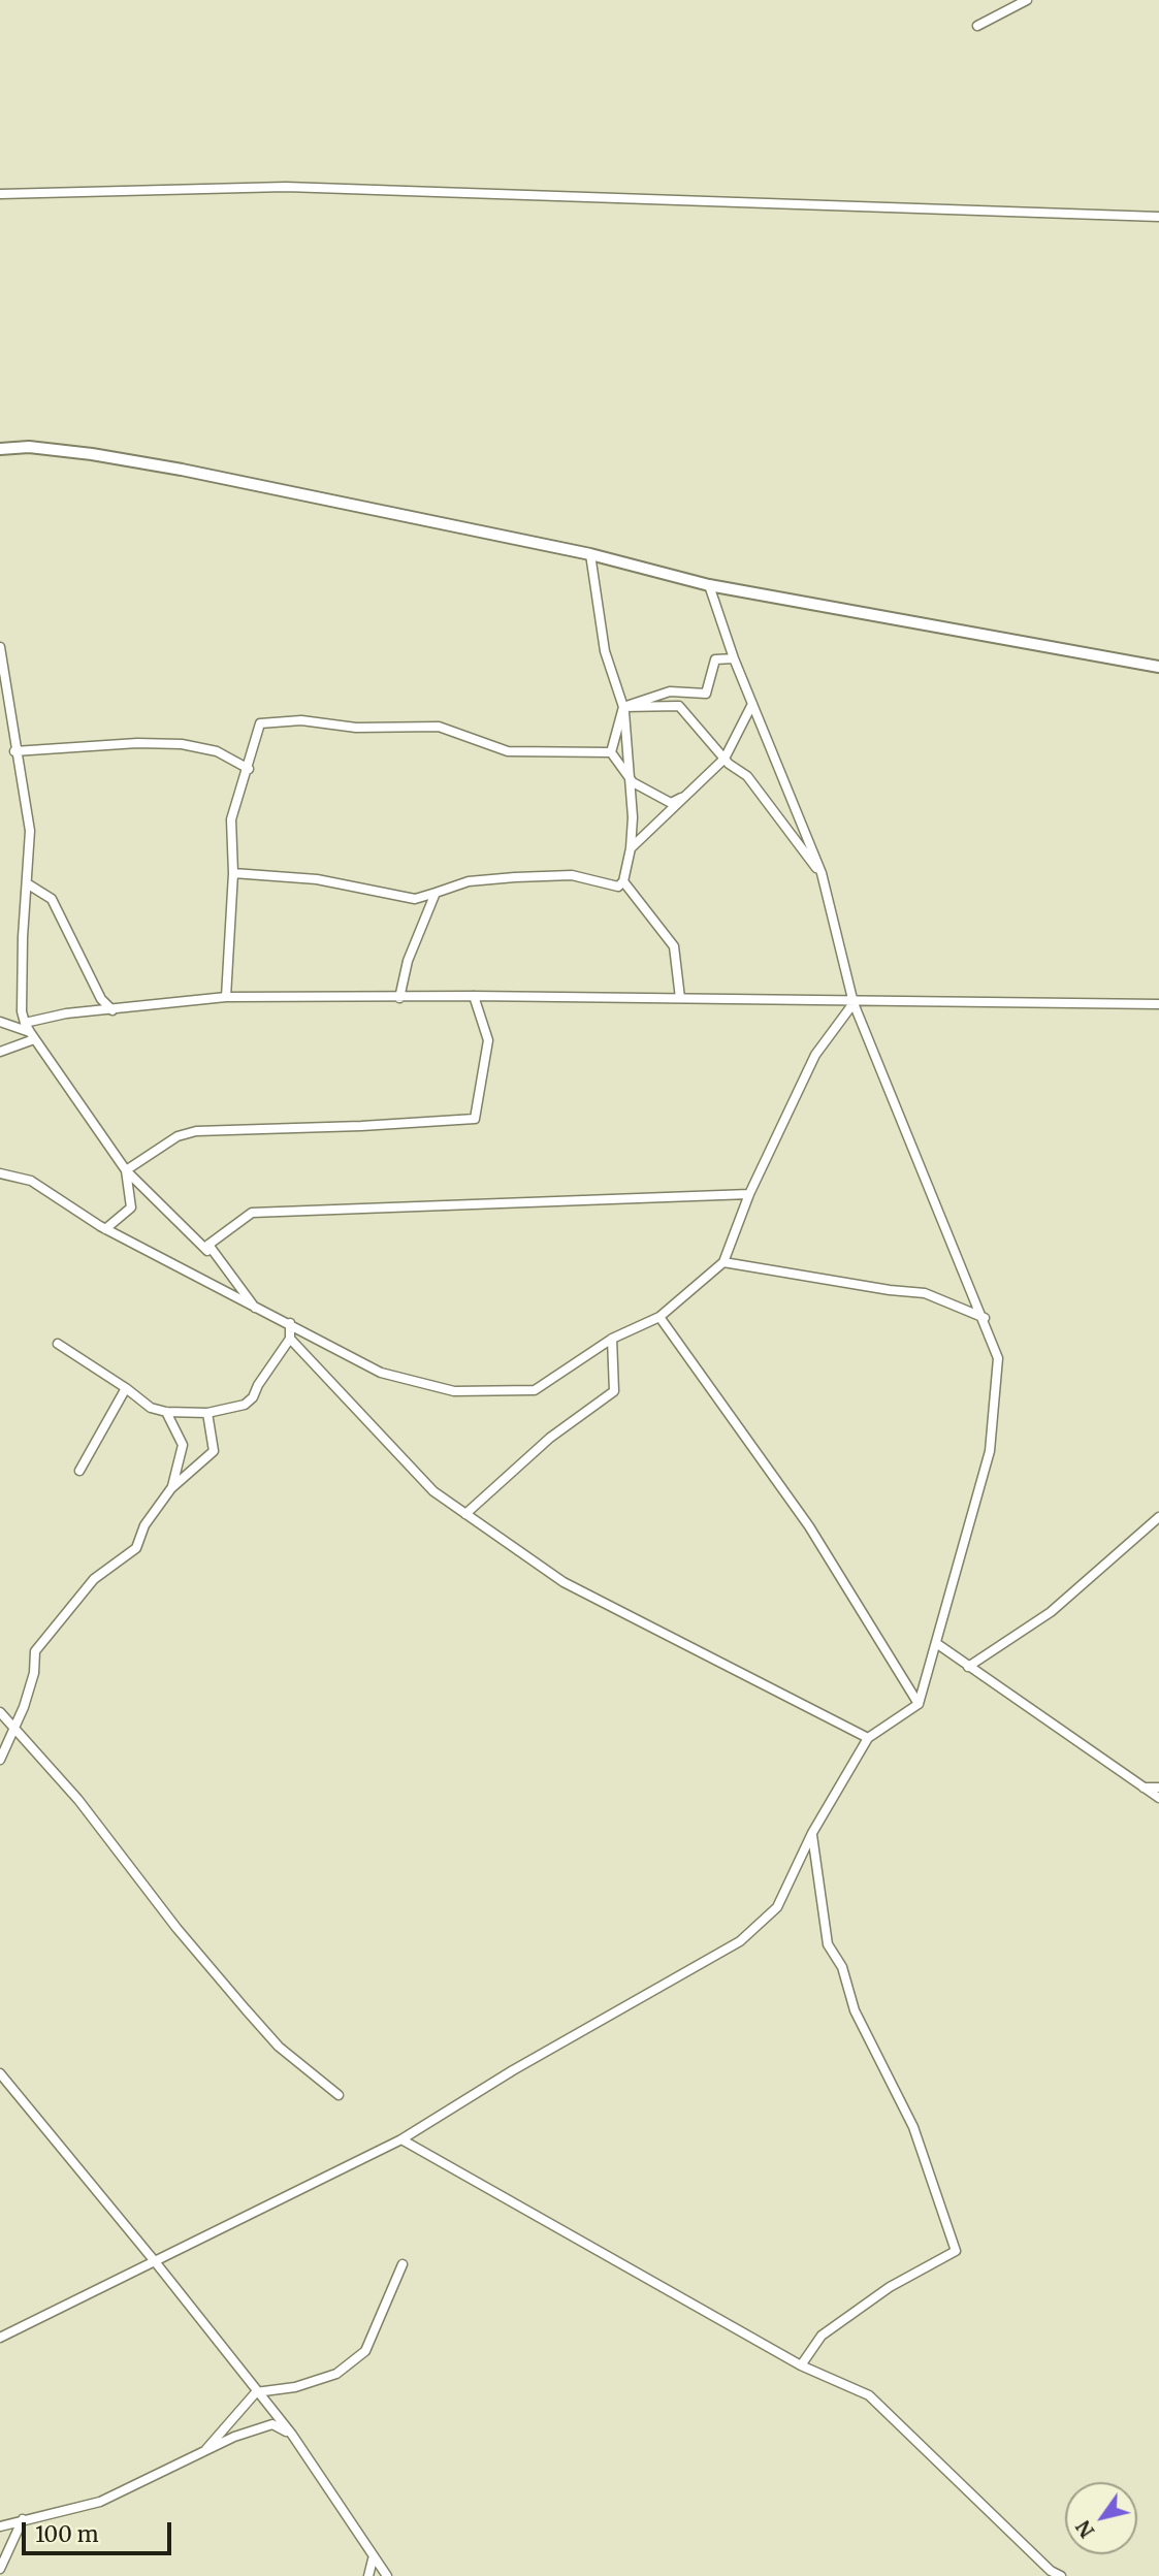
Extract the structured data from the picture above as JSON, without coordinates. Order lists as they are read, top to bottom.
{
  "scale_bar": "100 m",
  "north": "bottom left"
}
